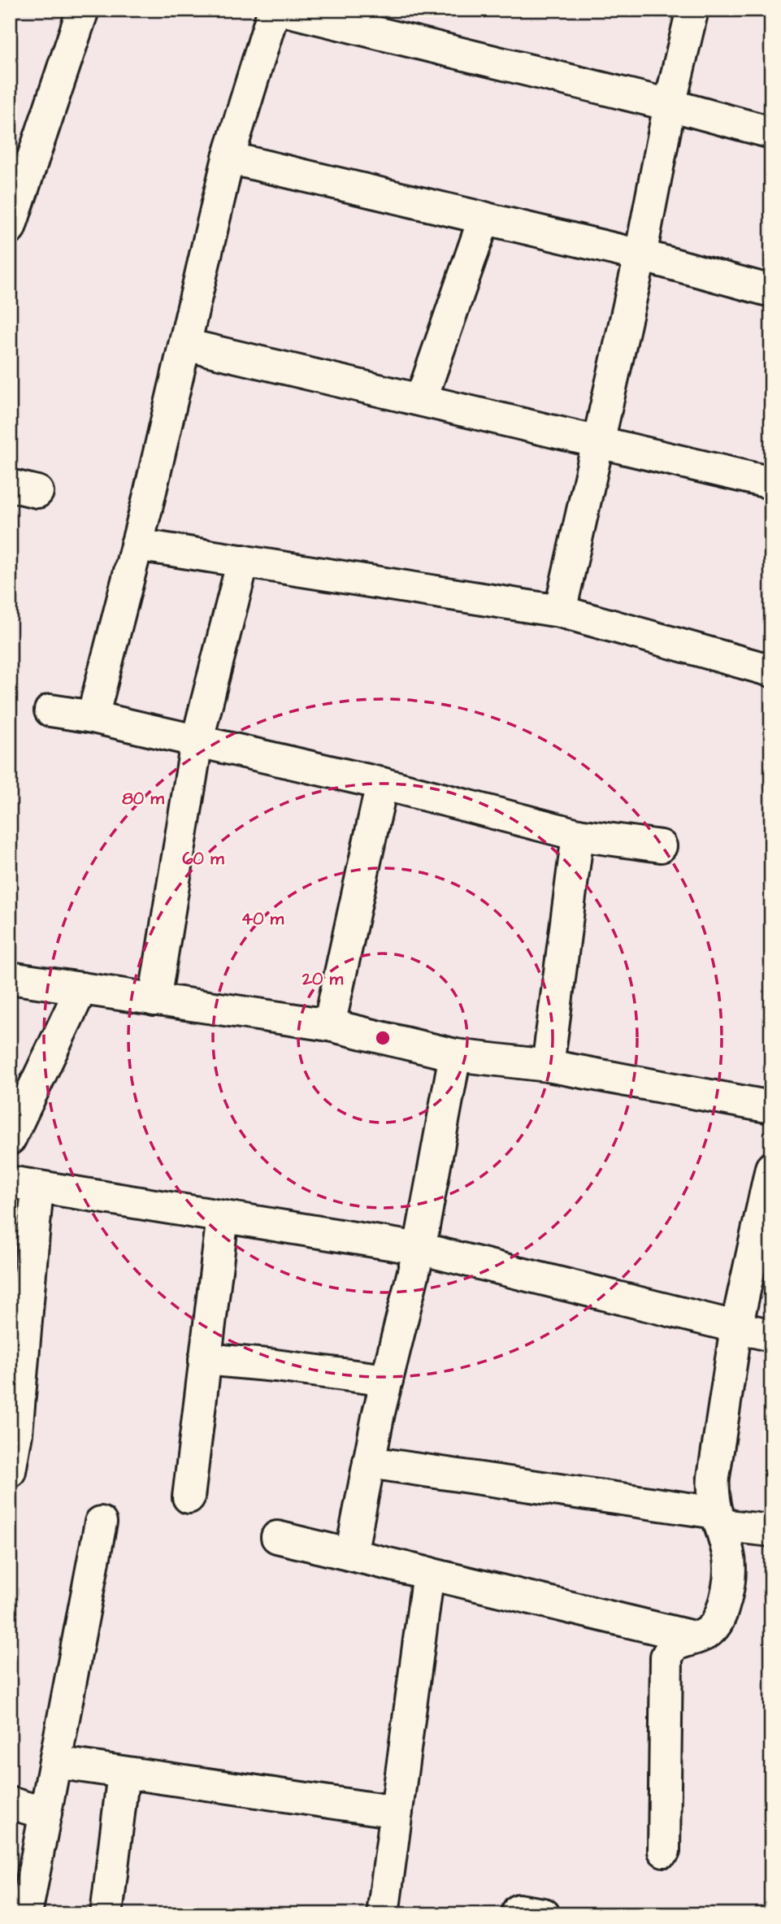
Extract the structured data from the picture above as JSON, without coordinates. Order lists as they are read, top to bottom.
{
  "rings": [
    "80 m",
    "60 m",
    "40 m",
    "20 m"
  ]
}
